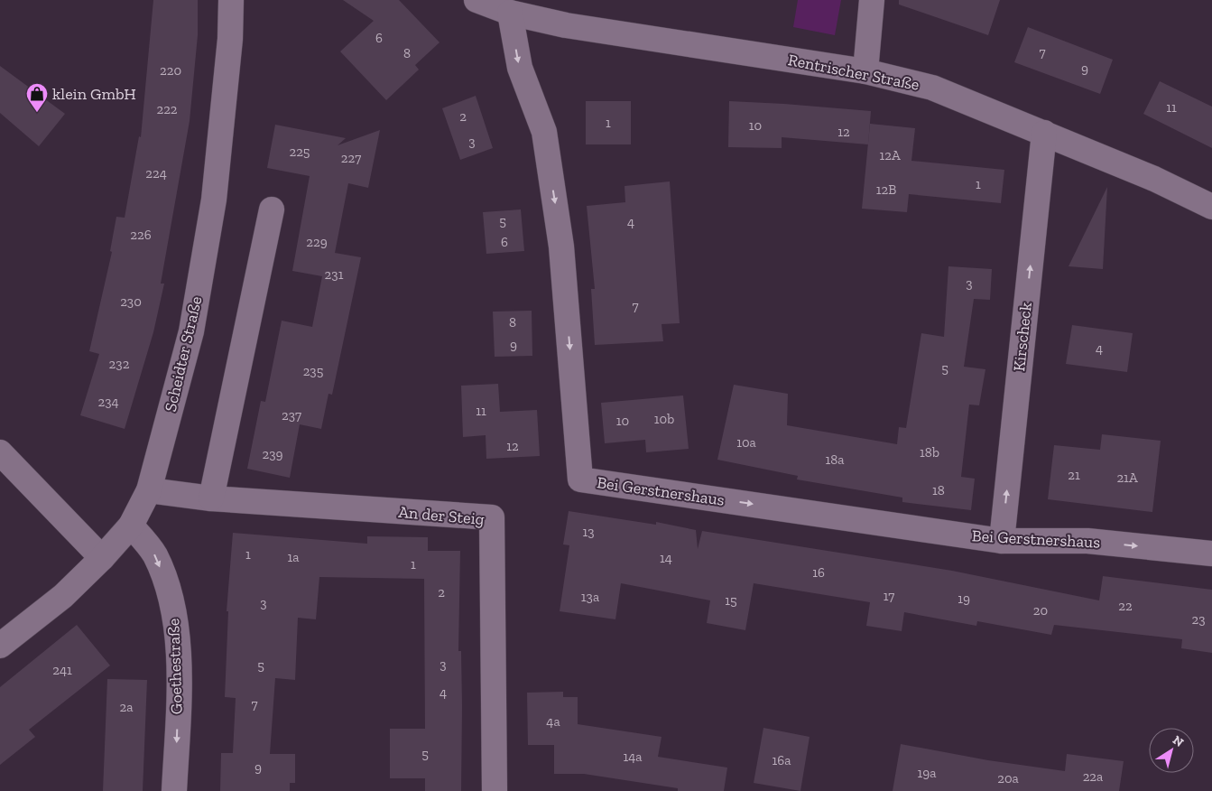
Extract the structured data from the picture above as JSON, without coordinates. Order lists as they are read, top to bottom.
{
  "streets": {
    "street": [
      "Rentrischer Straße",
      "Kirscheck",
      "Scheidter Straße",
      "Bei Gerstnershaus",
      "An der Steig",
      "Goethestraße"
    ]
  },
  "crossings": [
    ["Rentrischer Straße", "Kirscheck"],
    ["Rentrischer Straße", "Bei Gerstnershaus"],
    ["Kirscheck", "Bei Gerstnershaus"],
    ["Scheidter Straße", "An der Steig"],
    ["Scheidter Straße", "Goethestraße"]
  ],
  "one_way": ["Kirscheck", "Goethestraße"],
  "places": {
    "shop": ["klein GmbH"]
  },
  "house_numbers": [
    "6",
    "7",
    "8",
    "9",
    "220",
    "11",
    "222",
    "2",
    "1",
    "10",
    "12",
    "3",
    "225",
    "12A",
    "227",
    "224",
    "1",
    "12B",
    "5",
    "4",
    "226",
    "229",
    "6",
    "231",
    "3",
    "230",
    "7",
    "8",
    "9",
    "4",
    "232",
    "5",
    "235",
    "234",
    "11",
    "237",
    "10b",
    "10",
    "10a",
    "12",
    "18b",
    "239",
    "18a",
    "21",
    "21A",
    "18",
    "13",
    "1",
    "1a",
    "14",
    "1",
    "16",
    "2",
    "17",
    "13a",
    "19",
    "15",
    "3",
    "22",
    "20",
    "23",
    "3",
    "5",
    "241",
    "4",
    "7",
    "2a",
    "4a",
    "5",
    "14a",
    "16a",
    "9",
    "19a",
    "22a",
    "20a"
  ],
  "north": "top right"
}
